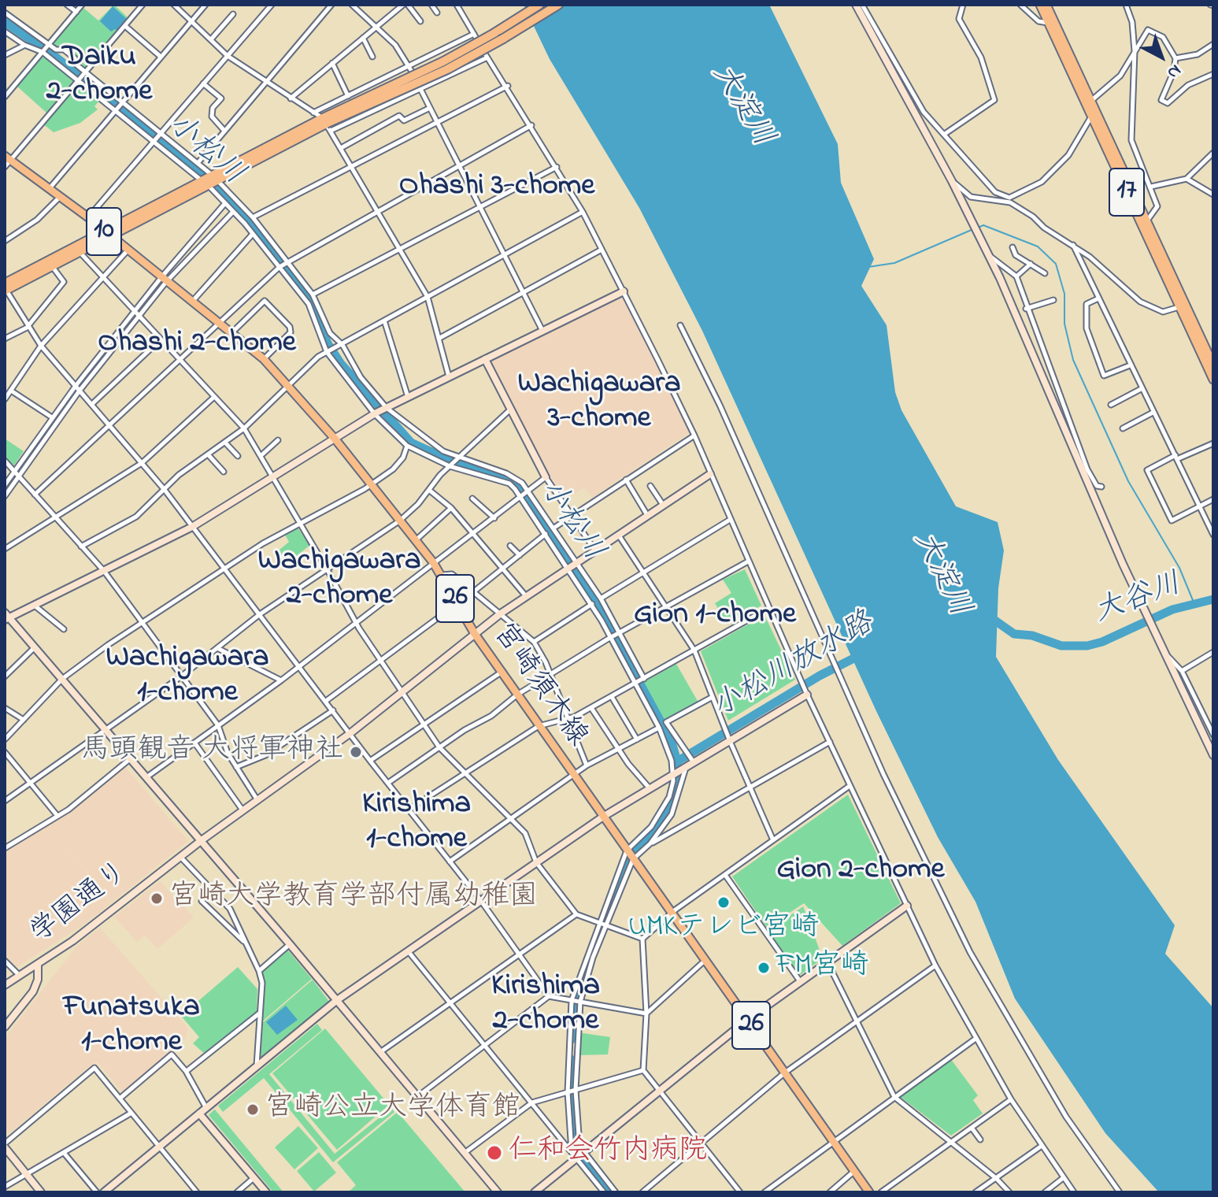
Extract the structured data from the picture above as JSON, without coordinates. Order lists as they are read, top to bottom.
{
  "streets": {
    "highway": ["10"],
    "main road": ["17", "26", "宮崎須木線"],
    "street": ["学園通り"]
  },
  "crossings": [
    ["10", "宮崎須木線"],
    ["宮崎須木線", "学園通り"]
  ],
  "districts": [
    "Daiku 2-chome",
    "Ohashi 3-chome",
    "Ohashi 2-chome",
    "Wachigawara 3-chome",
    "Wachigawara 2-chome",
    "Gion 1-chome",
    "Wachigawara 1-chome",
    "Kirishima 1-chome",
    "Gion 2-chome",
    "Kirishima 2-chome",
    "Funatsuka 1-chome"
  ],
  "water": [
    "大淀川",
    "小松川",
    "大谷川",
    "小松川放水路"
  ],
  "places": [
    "馬頭観音 大将軍神社",
    "宮崎大学教育学部付属幼稚園",
    "UMKテレビ宮崎",
    "FM宮崎",
    "宮崎公立大学体育館",
    "仁和会竹内病院"
  ],
  "north": "bottom right"
}
